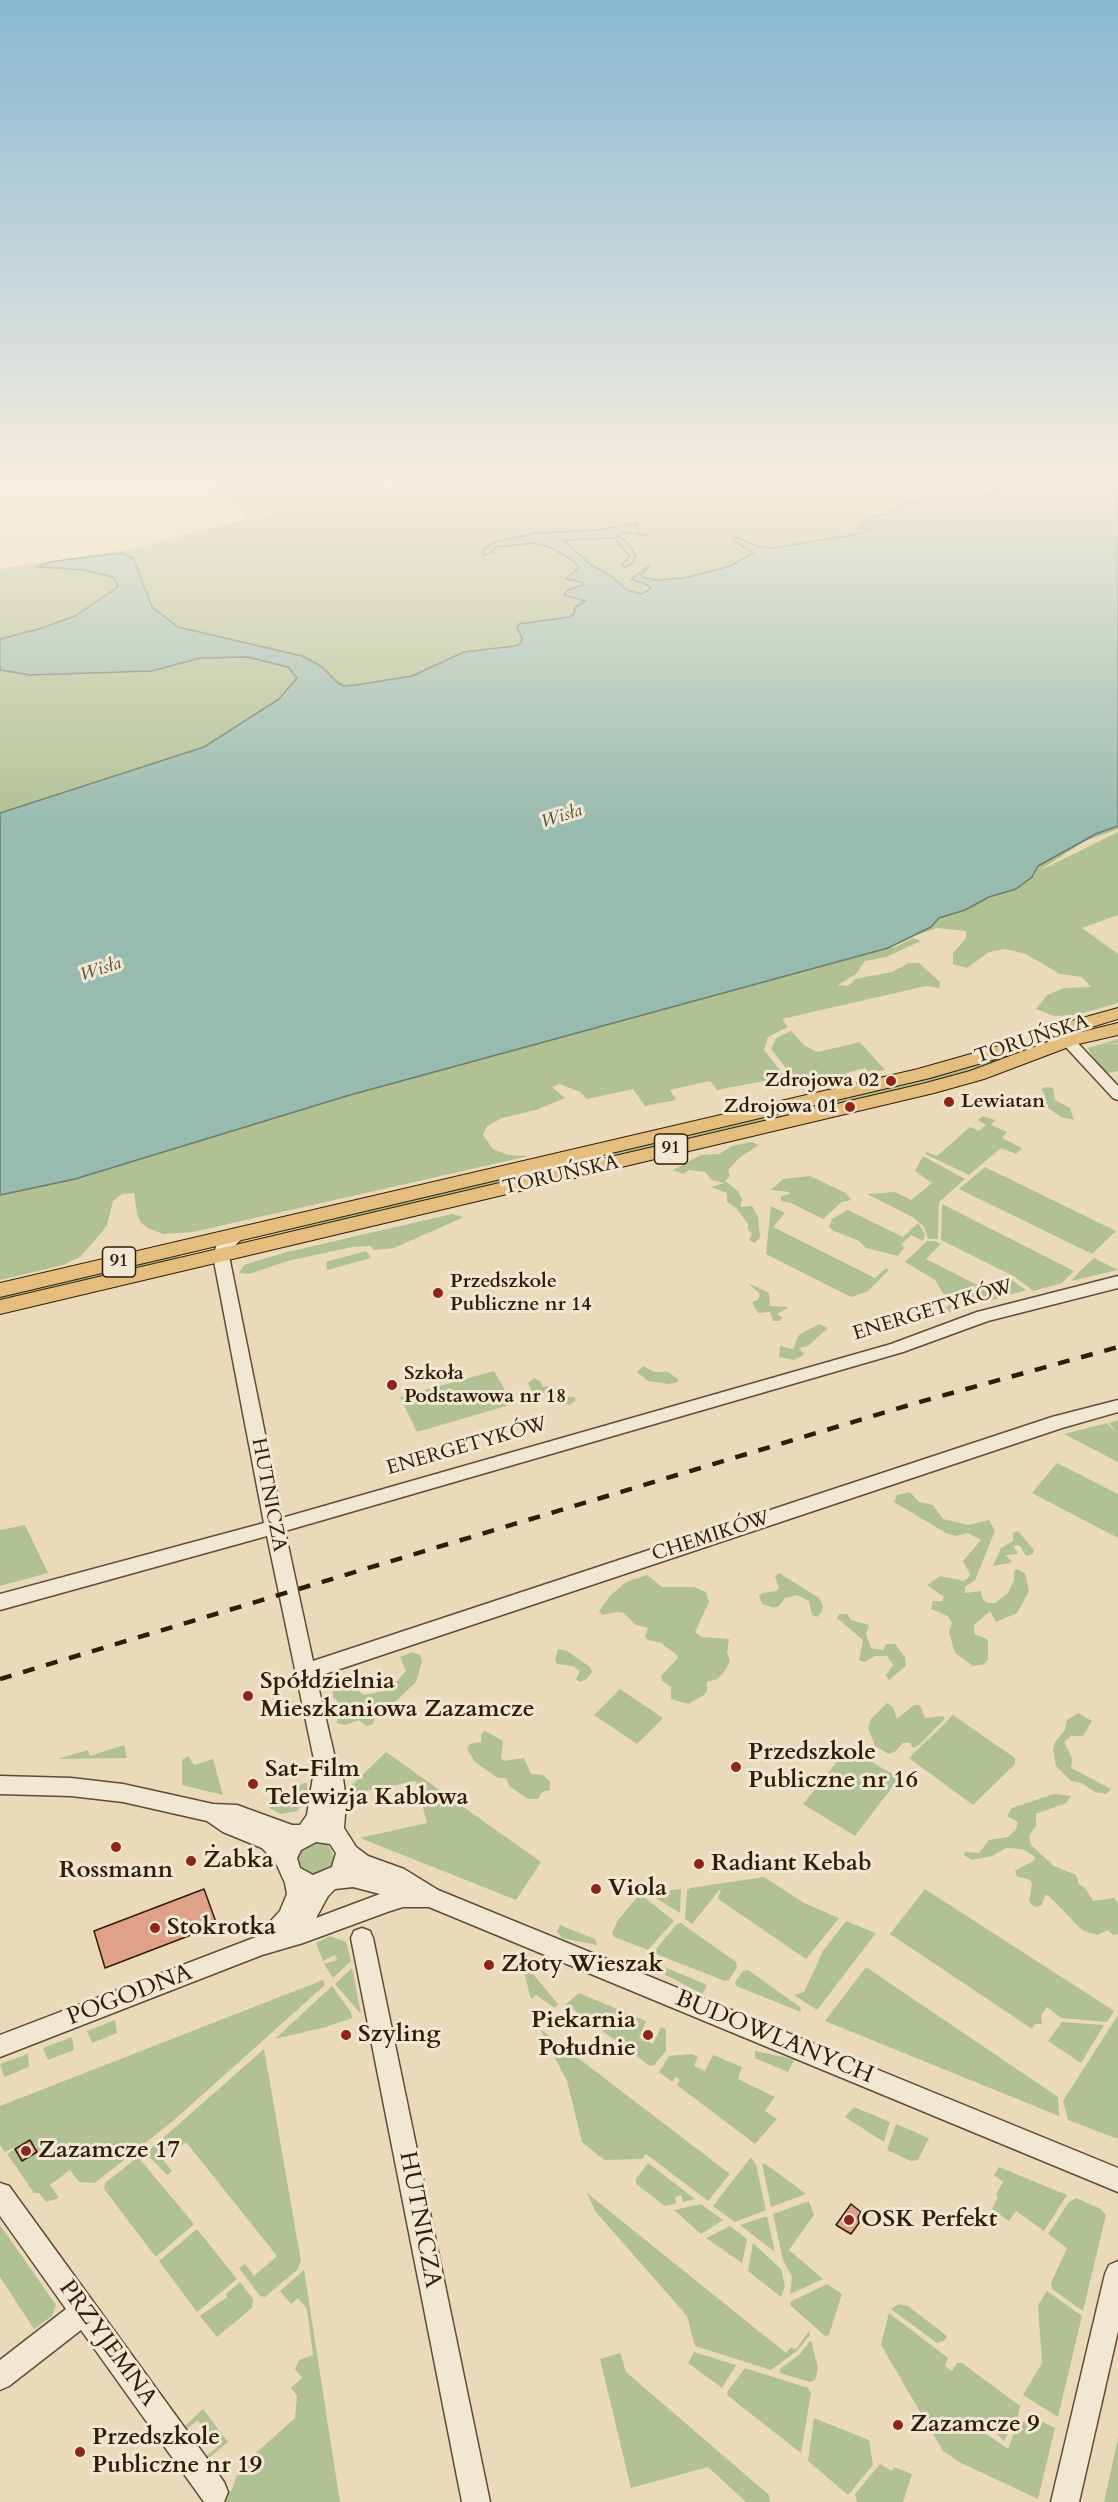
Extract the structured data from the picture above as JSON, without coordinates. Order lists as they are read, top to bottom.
{
  "streets": {
    "main road": ["TORUŃSKA", "91"],
    "street": [
      "ENERGETYKÓW",
      "HUTNICZA",
      "CHEMIKÓW",
      "POGODNA",
      "BUDOWLANYCH",
      "PRZYJEMNA"
    ]
  },
  "crossings": [
    ["TORUŃSKA", "HUTNICZA"],
    ["ENERGETYKÓW", "HUTNICZA"],
    ["HUTNICZA", "CHEMIKÓW"],
    ["HUTNICZA", "POGODNA"],
    ["HUTNICZA", "BUDOWLANYCH"],
    ["POGODNA", "BUDOWLANYCH"]
  ],
  "water": ["Wisła"],
  "places": [
    "Zdrojowa 02",
    "Lewiatan",
    "Zdrojowa 01",
    "Przedszkole Publiczne nr 14",
    "Szkoła Podstawowa nr 18",
    "Spółdzielnia Mieszkaniowa Zazamcze",
    "Przedszkole Publiczne nr 16",
    "Sat-Film Telewizja Kablowa",
    "Rossmann",
    "Żabka",
    "Radiant Kebab",
    "Viola",
    "Stokrotka",
    "Złoty Wieszak",
    "Szyling",
    "Piekarnia Południe",
    "Zazamcze 17",
    "OSK Perfekt",
    "Zazamcze 9",
    "Przedszkole Publiczne nr 19"
  ]
}
